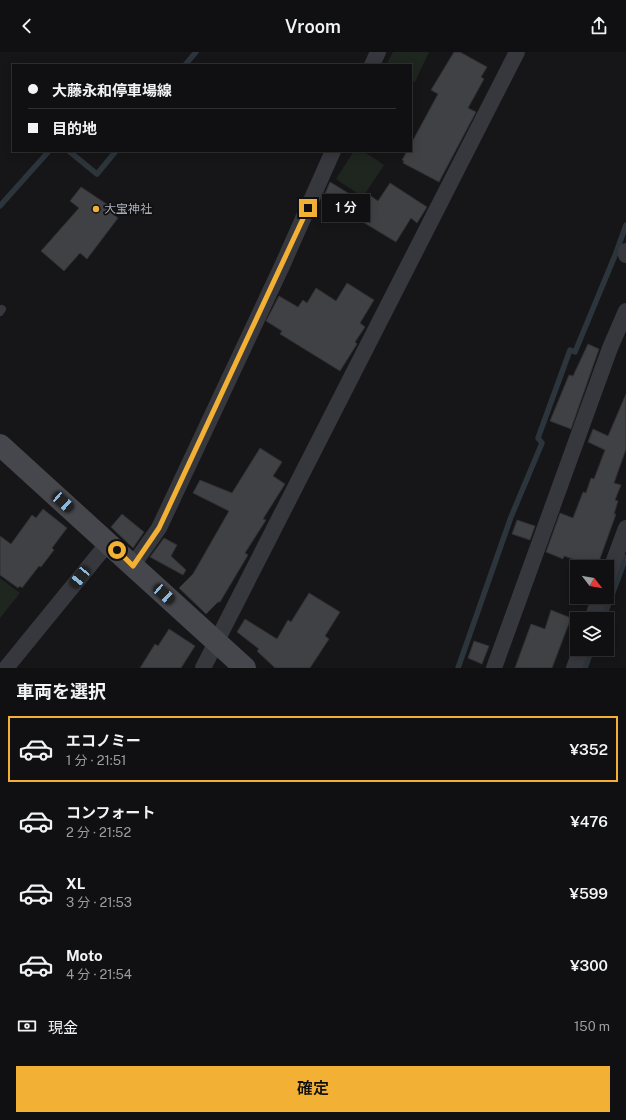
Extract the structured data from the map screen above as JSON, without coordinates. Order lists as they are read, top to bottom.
{
  "places": ["大宝神社"],
  "north": "bottom right",
  "page": {
    "header": "Vroom",
    "banner": ["大藤永和停車場線", "目的地"],
    "bubble": "1 分",
    "heading": "車両を選択",
    "list": [
      {
        "name": "エコノミー",
        "note": "1 分 · 21:51",
        "value": "¥352"
      },
      {
        "name": "コンフォート",
        "note": "2 分 · 21:52",
        "value": "¥476"
      },
      {
        "name": "XL",
        "note": "3 分 · 21:53",
        "value": "¥599"
      },
      {
        "name": "Moto",
        "note": "4 分 · 21:54",
        "value": "¥300"
      }
    ],
    "pay": ["現金", "150 m"],
    "buttons": "確定"
  }
}
